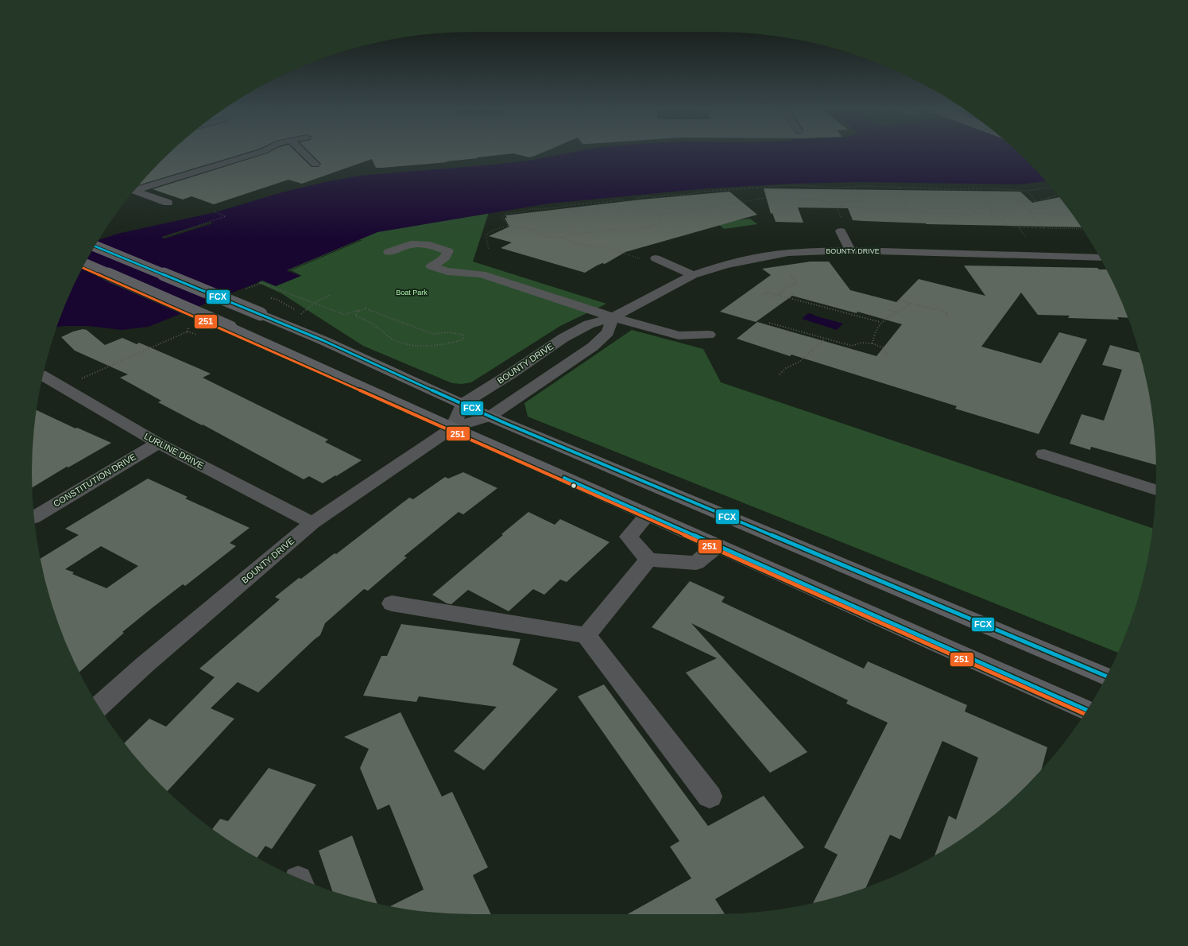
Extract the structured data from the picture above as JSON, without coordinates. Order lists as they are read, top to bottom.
{
  "streets": {
    "street": ["BOUNTY DRIVE", "LURLINE DRIVE", "CONSTITUTION DRIVE"]
  },
  "crossings": [
    ["BOUNTY DRIVE", "LURLINE DRIVE"],
    ["LURLINE DRIVE", "CONSTITUTION DRIVE"]
  ],
  "parks": ["Boat Park"],
  "lines": ["transit line FCX", "transit line 251"]
}
